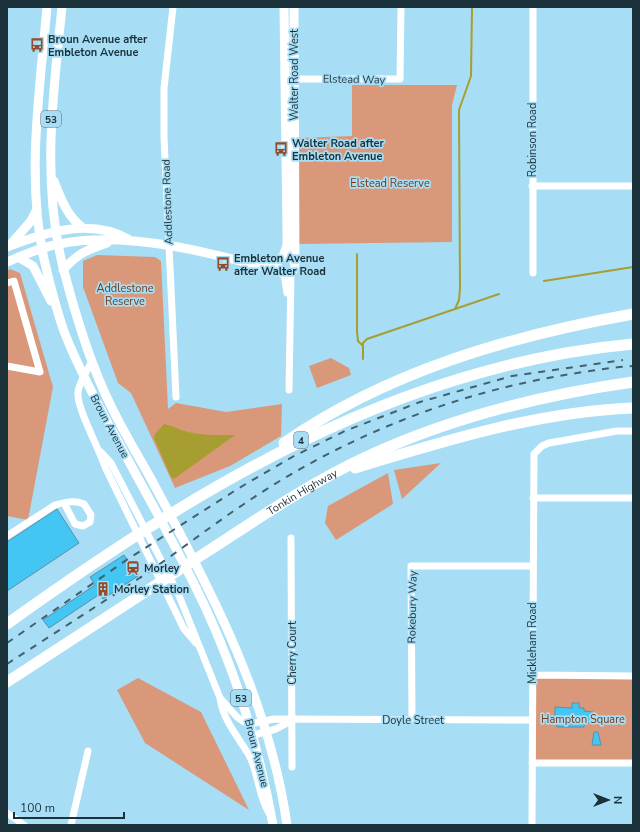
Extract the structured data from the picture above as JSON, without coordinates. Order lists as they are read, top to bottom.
{
  "streets": {
    "highway": ["4", "Tonkin Highway"],
    "main road": ["Walter Road West", "53", "Broun Avenue"],
    "street": [
      "Elstead Way",
      "Robinson Road",
      "Addlestone Road",
      "Rokebury Way",
      "Mickleham Road",
      "Cherry Court",
      "Doyle Street"
    ]
  },
  "crossings": [
    ["Walter Road West", "Elstead Way"],
    ["Broun Avenue", "Doyle Street"],
    ["Rokebury Way", "Mickleham Road"],
    ["Rokebury Way", "Doyle Street"],
    ["Mickleham Road", "Doyle Street"],
    ["Cherry Court", "Doyle Street"]
  ],
  "parks": ["Elstead Reserve", "Addlestone Reserve", "Hampton Square"],
  "places": {
    "bus stop": ["Broun Avenue after Embleton Avenue", "Walter Road after Embleton Avenue", "Embleton Avenue after Walter Road"],
    "station": ["Morley"],
    "building": ["Morley Station"]
  },
  "scale_bar": "100 m",
  "north": "right"
}
